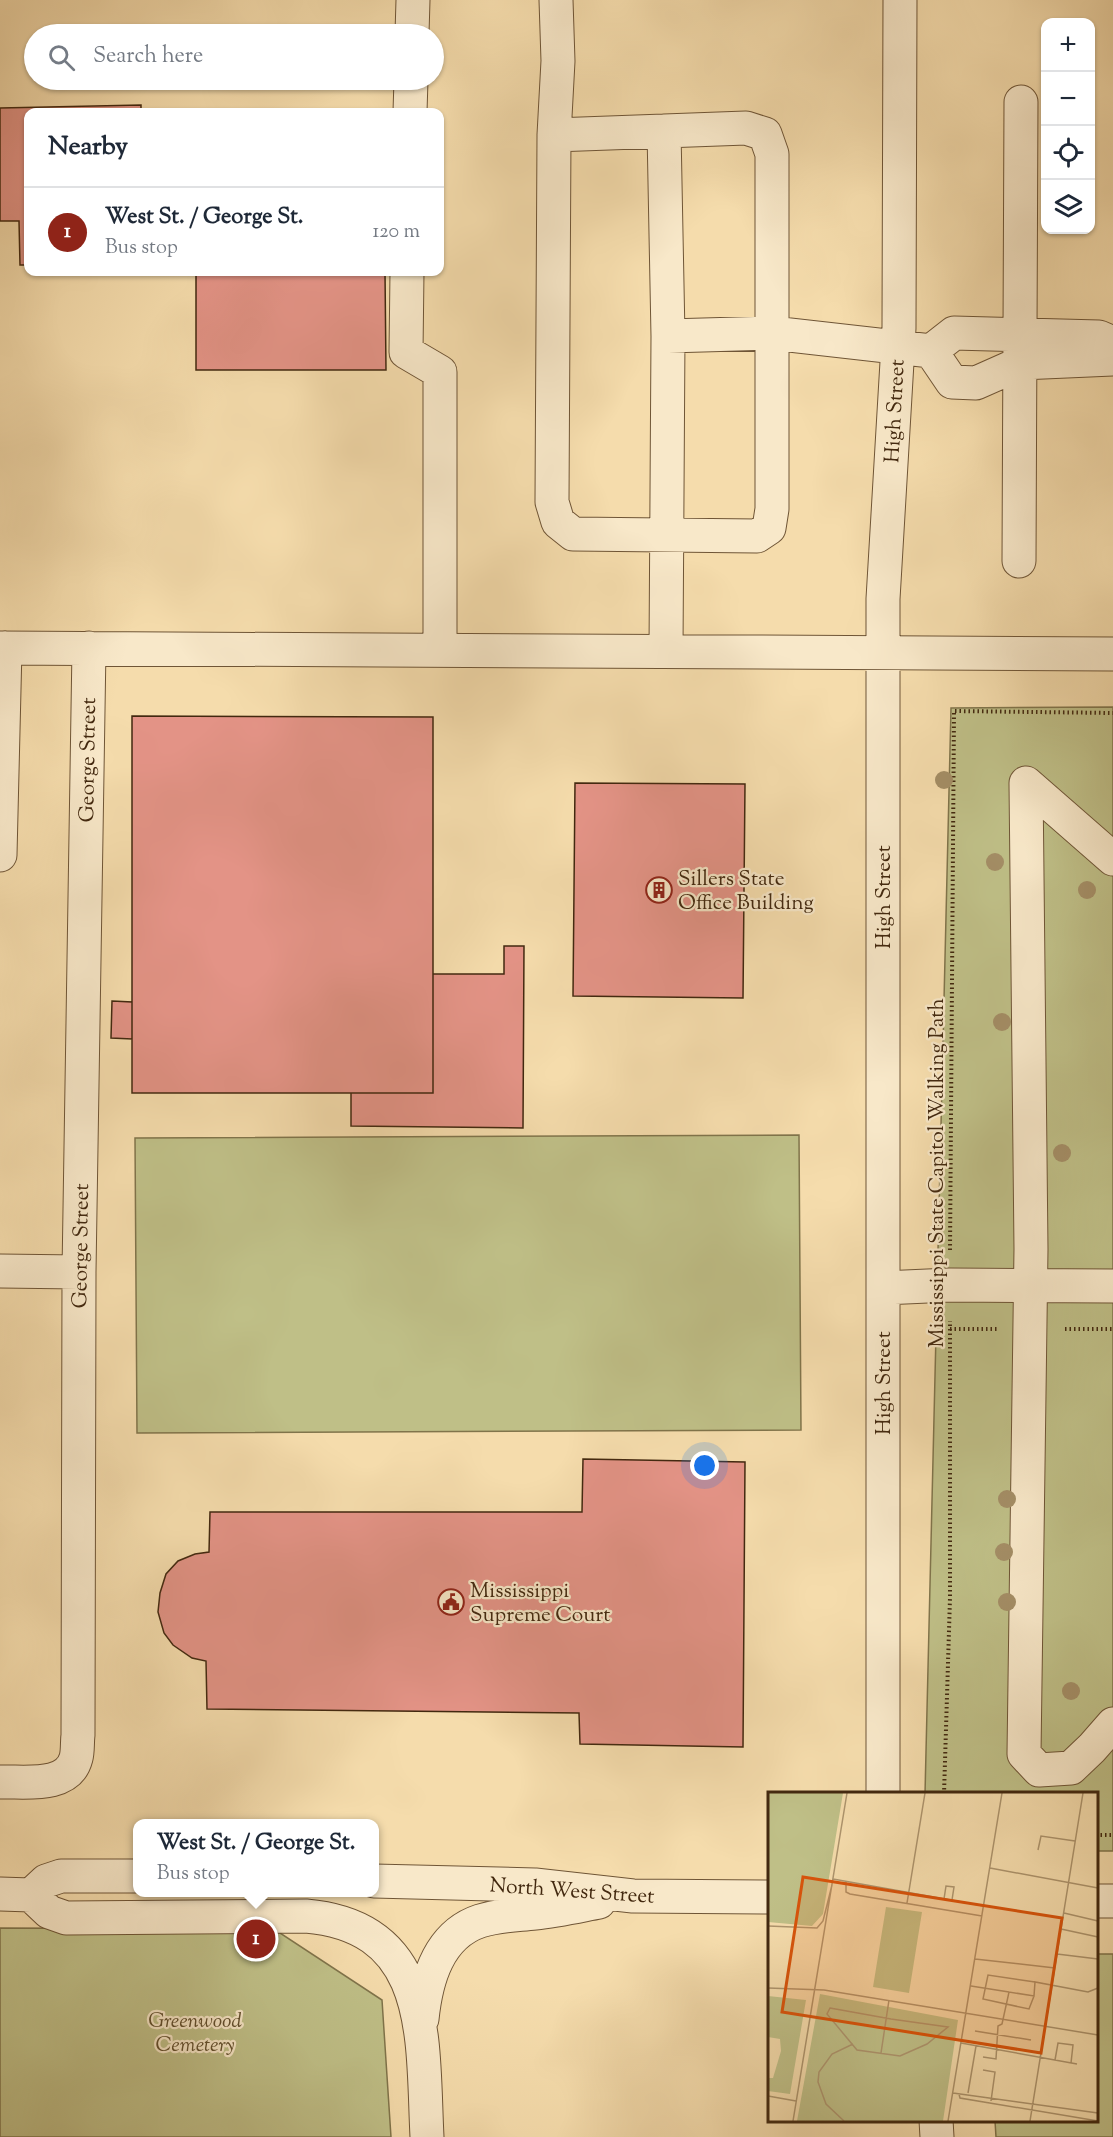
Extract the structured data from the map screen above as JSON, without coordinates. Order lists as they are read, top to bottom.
{
  "streets": {
    "street": ["High Street", "George Street", "North West Street"],
    "path": ["Mississippi State Capitol Walking Path"]
  },
  "parks": ["Greenwood Cemetery"],
  "places": {
    "building": ["Sillers State Office Building"],
    "public building": ["Mississippi Supreme Court"]
  },
  "page": {
    "map_buttons": ["+", "−"],
    "search": "Search here",
    "heading": "Nearby",
    "list": [
      {
        "mark": "1",
        "name": "West St. / George St.",
        "note": "Bus stop",
        "value": "120 m"
      }
    ],
    "popup": ["West St. / George St.", "Bus stop"],
    "pins": "1"
  }
}
